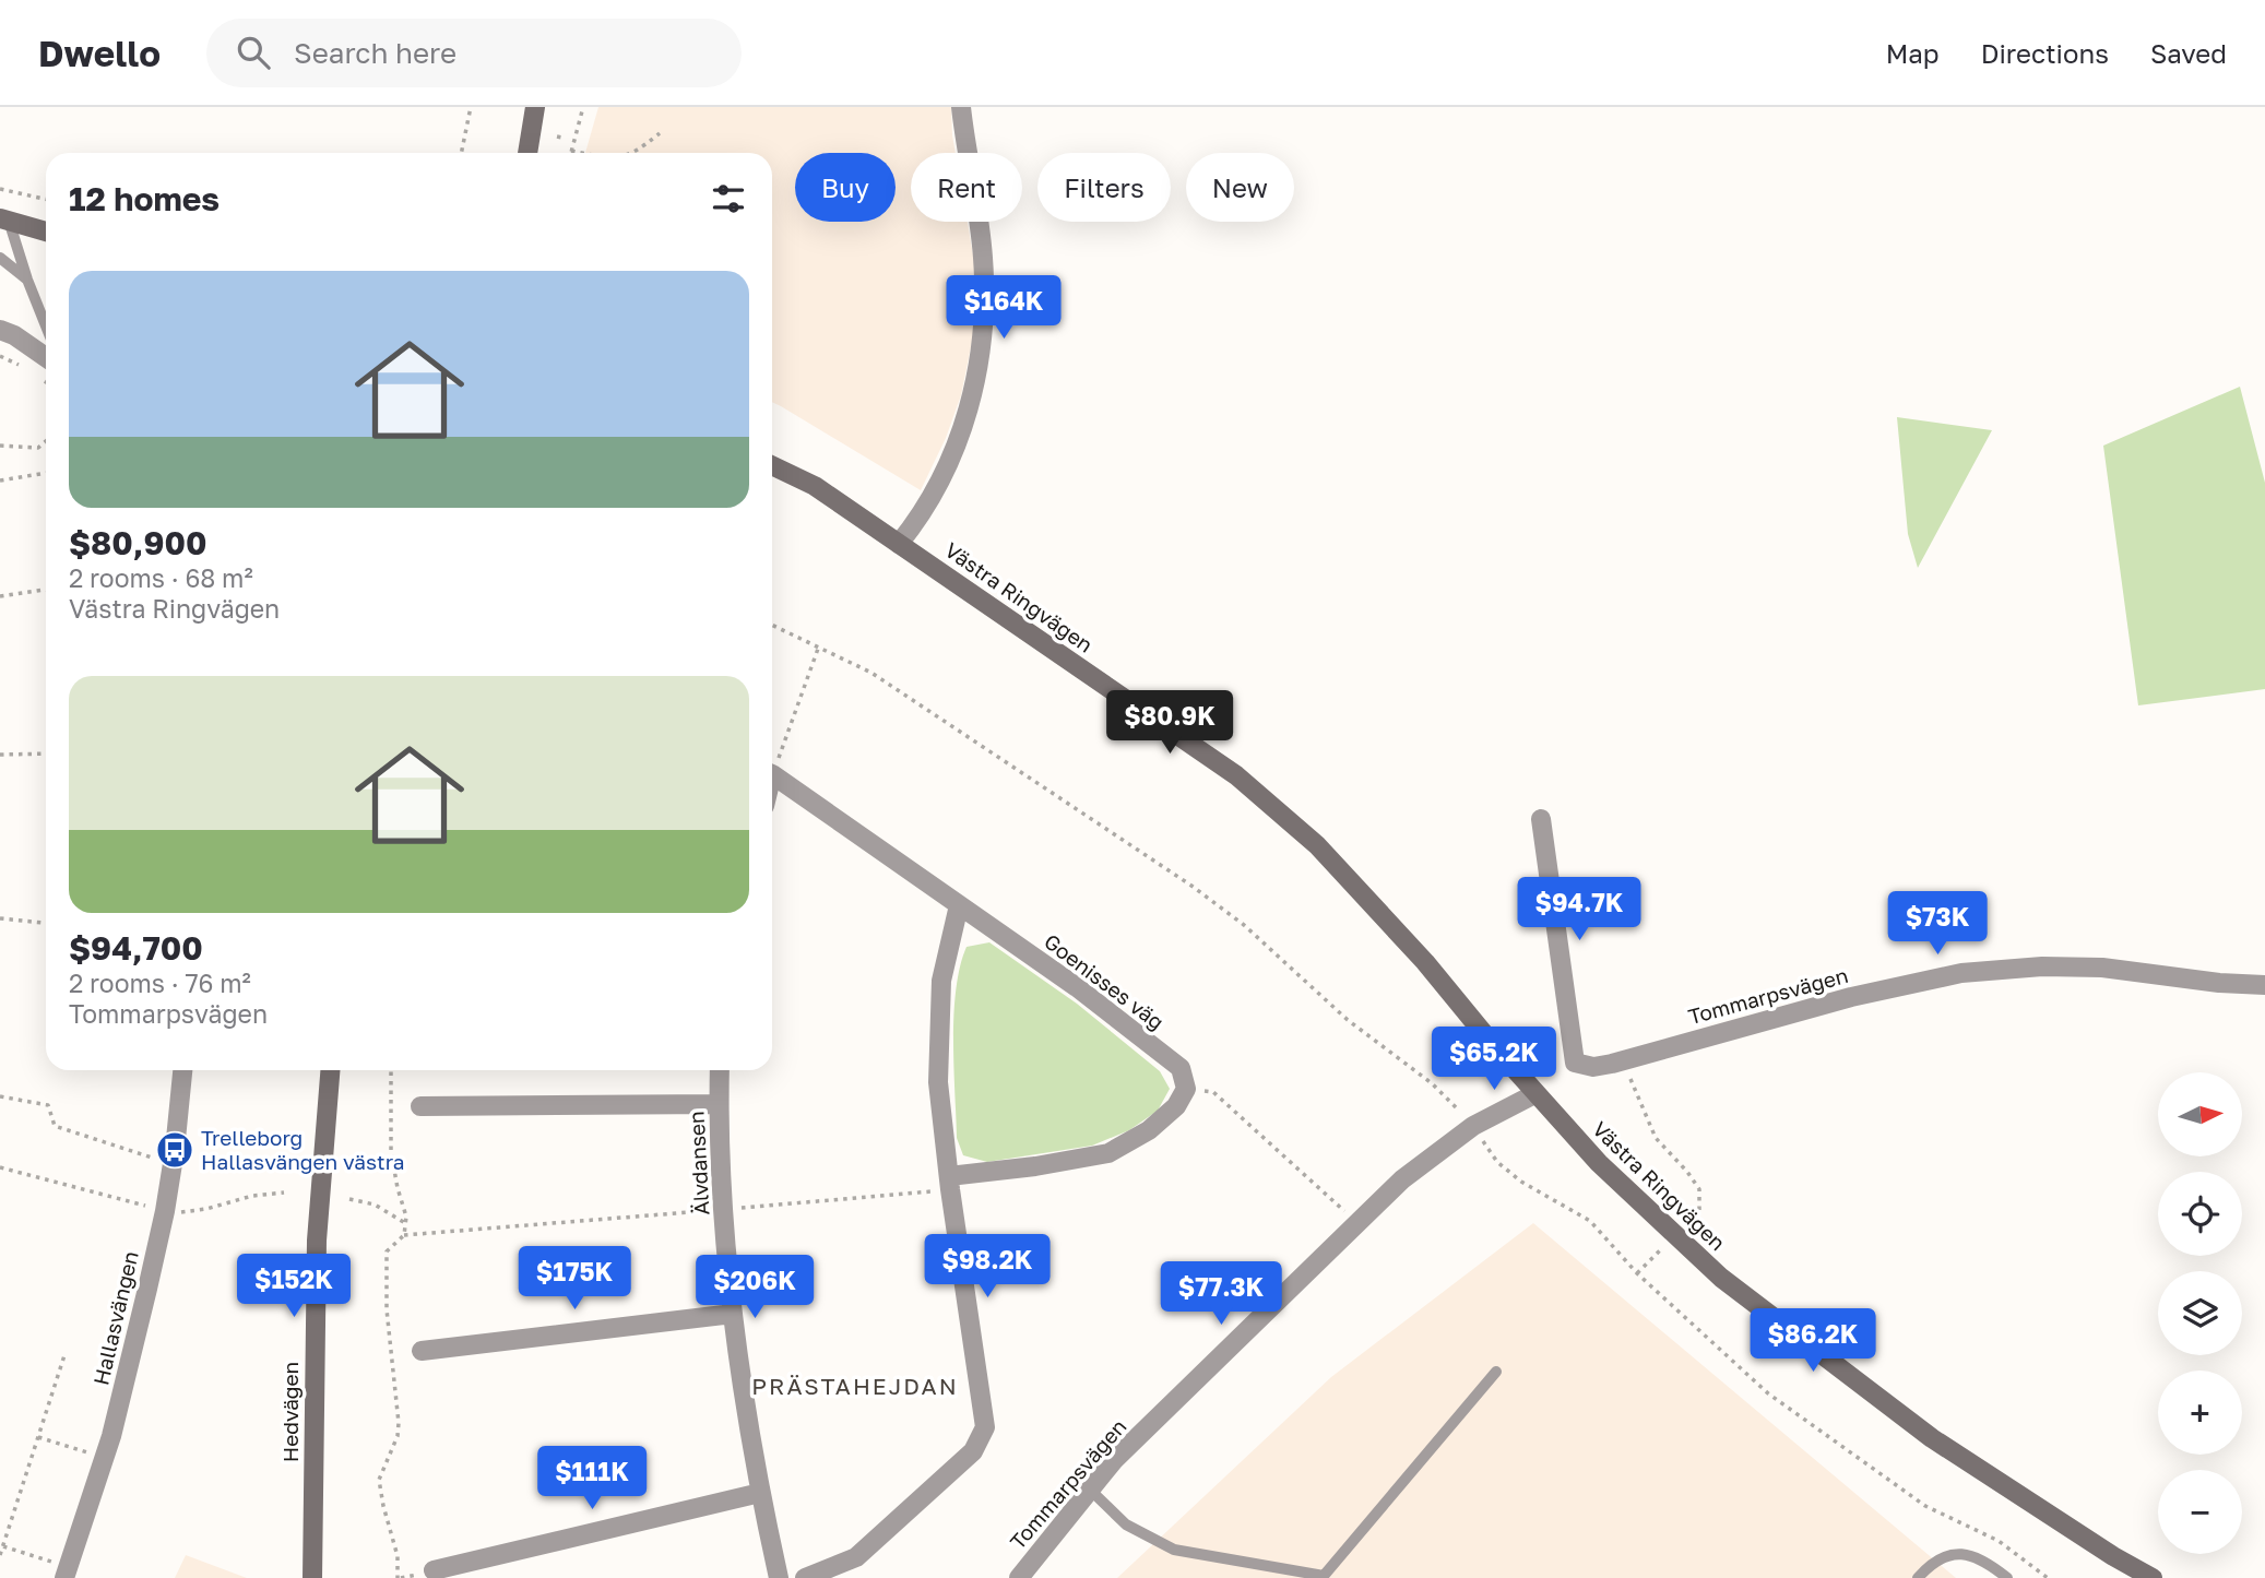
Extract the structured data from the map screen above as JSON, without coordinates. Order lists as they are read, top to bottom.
{
  "streets": {
    "main road": ["Västra Ringvägen", "Hedvägen"],
    "street": [
      "Goenisses väg",
      "Tommarpsvägen",
      "Älvdansen",
      "Hallasvängen"
    ]
  },
  "crossings": [
    ["Västra Ringvägen", "Tommarpsvägen"]
  ],
  "districts": ["PRÄSTAHEJDAN"],
  "places": {
    "bus stop": ["Trelleborg Hallasvängen västra"]
  },
  "north": "right",
  "page": {
    "header": "Dwello",
    "search": "Search here",
    "nav": ["Map", "Directions", "Saved"],
    "chip": [
      "Buy",
      "Rent",
      "Filters",
      "New"
    ],
    "heading": "12 homes",
    "list": [
      {
        "name": "$80,900",
        "note": "2 rooms · 68 m² · Västra Ringvägen"
      },
      {
        "name": "$94,700",
        "note": "2 rooms · 76 m² · Tommarpsvägen"
      }
    ],
    "price": [
      "$164K",
      "$80.9K",
      "$94.7K",
      "$73K",
      "$65.2K",
      "$98.2K",
      "$175K",
      "$152K",
      "$206K",
      "$77.3K",
      "$86.2K",
      "$111K"
    ],
    "map_buttons": ["+", "−"]
  }
}
